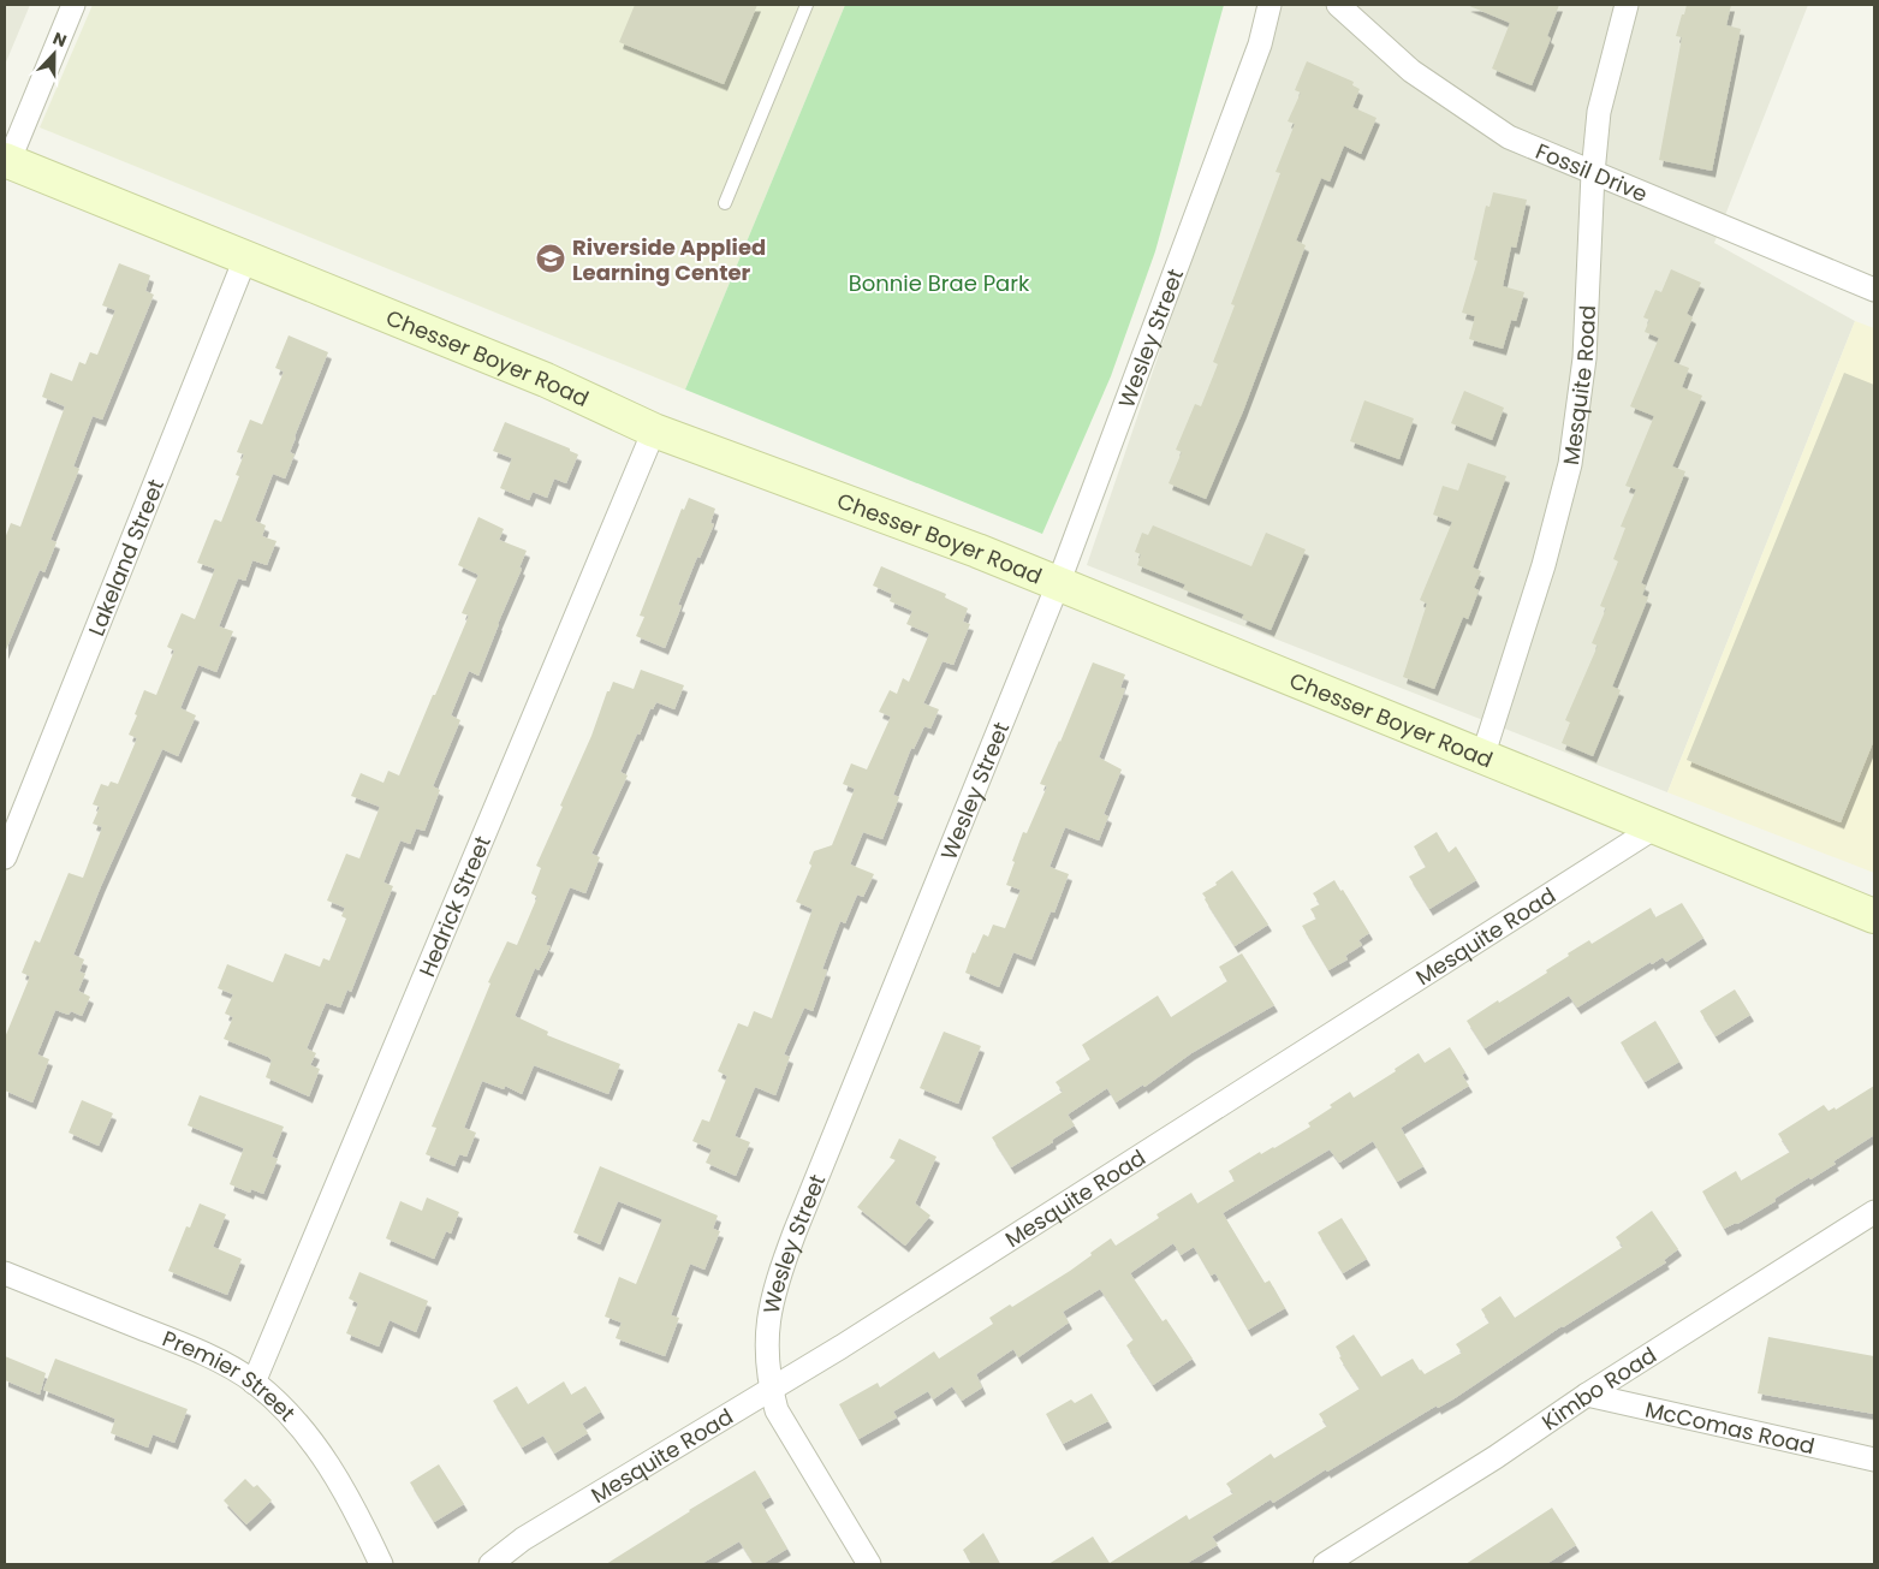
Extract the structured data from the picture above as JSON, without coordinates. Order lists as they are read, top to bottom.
{
  "streets": {
    "street": [
      "Fossil Drive",
      "Wesley Street",
      "Chesser Boyer Road",
      "Mesquite Road",
      "Lakeland Street",
      "Hedrick Street",
      "Premier Street",
      "Kimbo Road",
      "McComas Road"
    ]
  },
  "crossings": [
    ["Fossil Drive", "Mesquite Road"],
    ["Wesley Street", "Chesser Boyer Road"],
    ["Wesley Street", "Mesquite Road"],
    ["Chesser Boyer Road", "Mesquite Road"],
    ["Chesser Boyer Road", "Lakeland Street"],
    ["Chesser Boyer Road", "Hedrick Street"],
    ["Hedrick Street", "Premier Street"],
    ["Kimbo Road", "McComas Road"]
  ],
  "parks": ["Bonnie Brae Park"],
  "places": {
    "school or university": ["Riverside Applied Learning Center"]
  },
  "north": "top"
}
